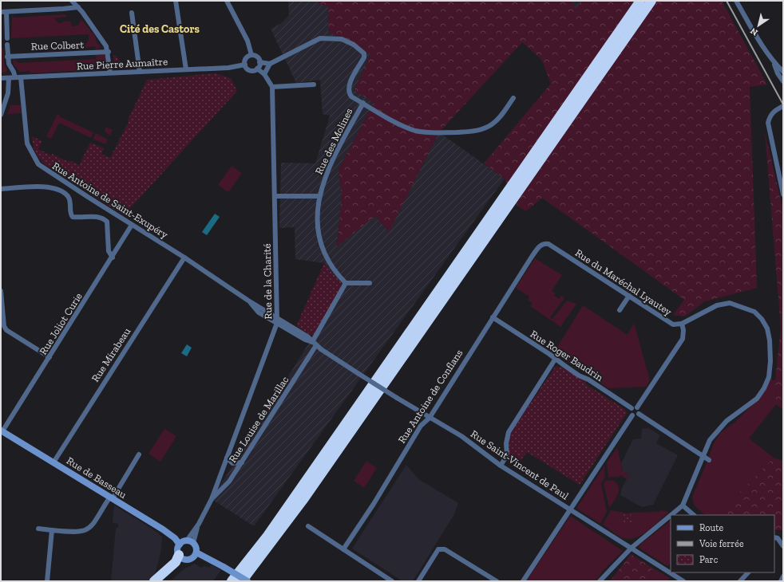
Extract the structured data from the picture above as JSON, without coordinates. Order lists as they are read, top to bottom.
{
  "streets": {
    "street": [
      "Rue Colbert",
      "Rue Pierre Aumaître",
      "Rue des Molines",
      "Rue Antoine de Saint-Exupéry",
      "Rue de la Charité",
      "Rue du Maréchal Lyautey",
      "Rue Joliot Curie",
      "Rue Mirabeau",
      "Rue Roger Baudrin",
      "Rue Antoine de Conflans",
      "Rue Louise de Marillac",
      "Rue Saint-Vincent de Paul",
      "Rue de Basseau"
    ]
  },
  "crossings": [
    ["Rue Pierre Aumaître", "Rue Antoine de Saint-Exupéry"],
    ["Rue Antoine de Saint-Exupéry", "Rue de la Charité"],
    ["Rue Antoine de Saint-Exupéry", "Rue Joliot Curie"],
    ["Rue Antoine de Saint-Exupéry", "Rue Mirabeau"],
    ["Rue Antoine de Saint-Exupéry", "Rue Louise de Marillac"],
    ["Rue Antoine de Saint-Exupéry", "Rue Saint-Vincent de Paul"],
    ["Rue de la Charité", "Rue Louise de Marillac"],
    ["Rue de la Charité", "Rue de Basseau"],
    ["Rue du Maréchal Lyautey", "Rue Antoine de Conflans"],
    ["Rue du Maréchal Lyautey", "Rue Saint-Vincent de Paul"],
    ["Rue Joliot Curie", "Rue de Basseau"],
    ["Rue Mirabeau", "Rue de Basseau"],
    ["Rue Roger Baudrin", "Rue Antoine de Conflans"],
    ["Rue Antoine de Conflans", "Rue Saint-Vincent de Paul"]
  ],
  "districts": ["Cité des Castors"],
  "legend": ["Route", "Voie ferrée", "Parc"],
  "north": "bottom left"
}
